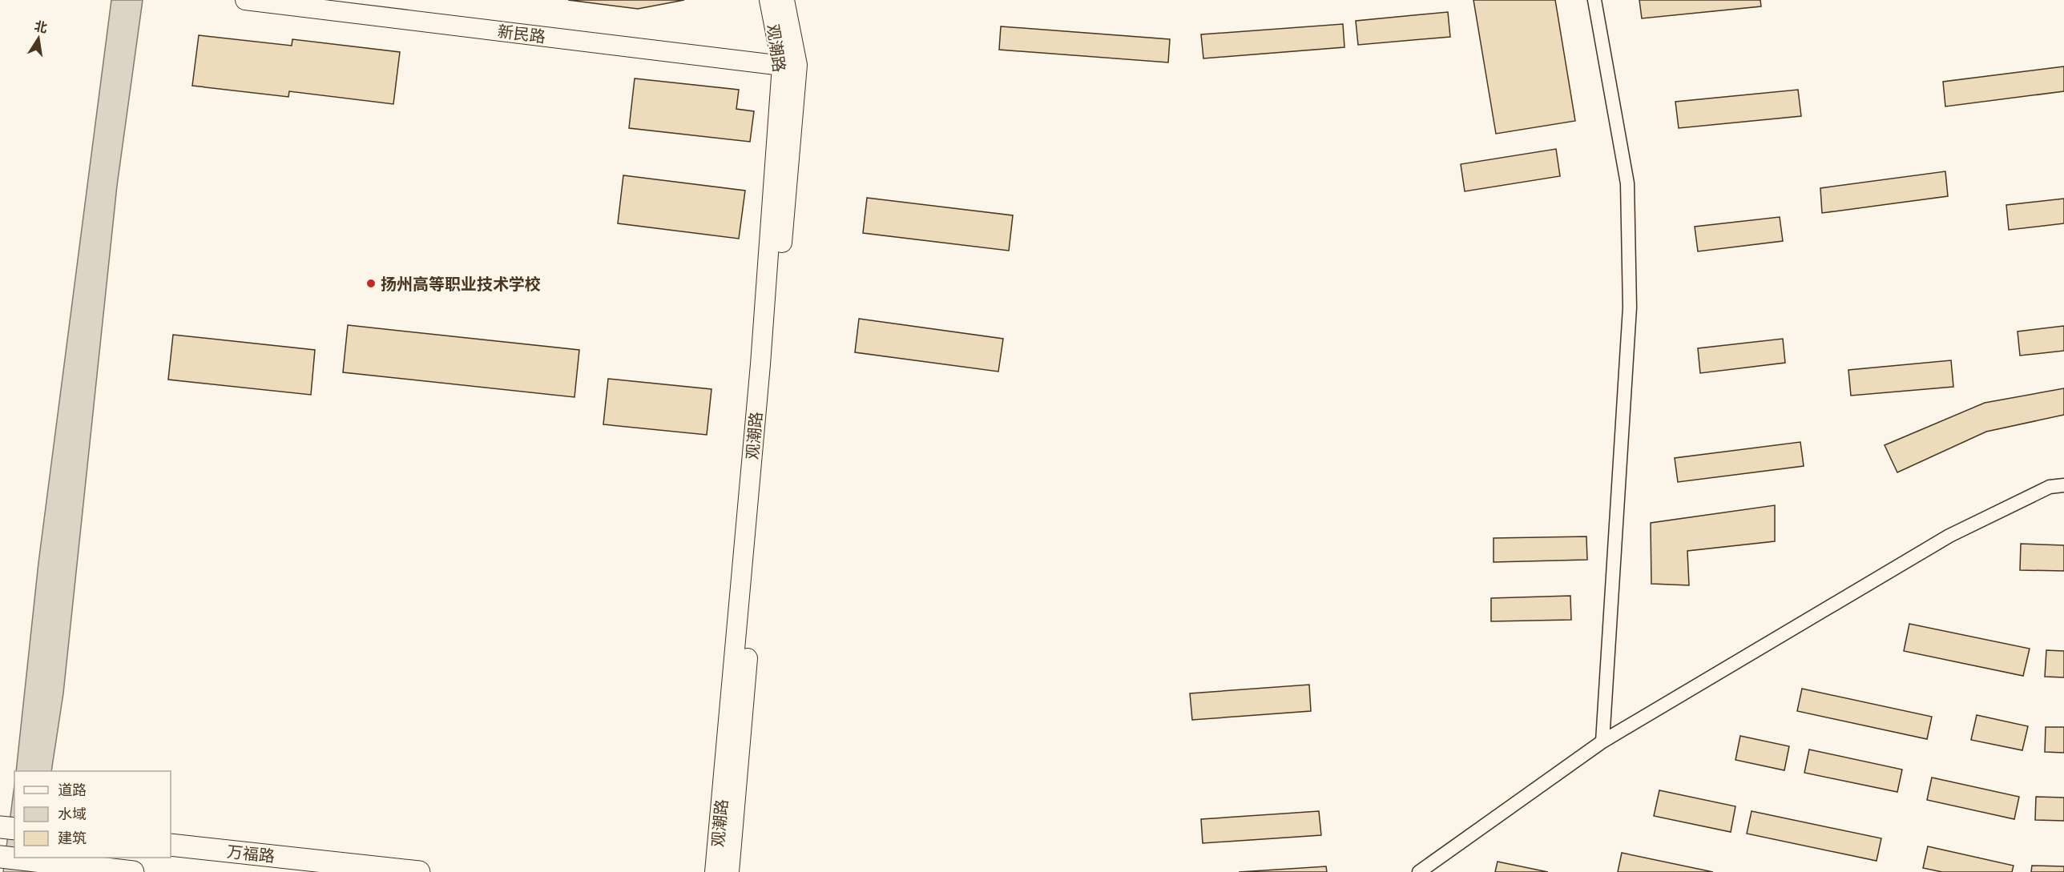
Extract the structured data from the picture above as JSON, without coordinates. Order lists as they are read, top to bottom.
{
  "streets": {
    "main road": ["万福路"],
    "street": ["新民路", "观潮路"]
  },
  "crossings": [
    ["新民路", "观潮路"]
  ],
  "places": ["扬州高等职业技术学校"],
  "legend": ["道路", "水域", "建筑"],
  "north": "top"
}
